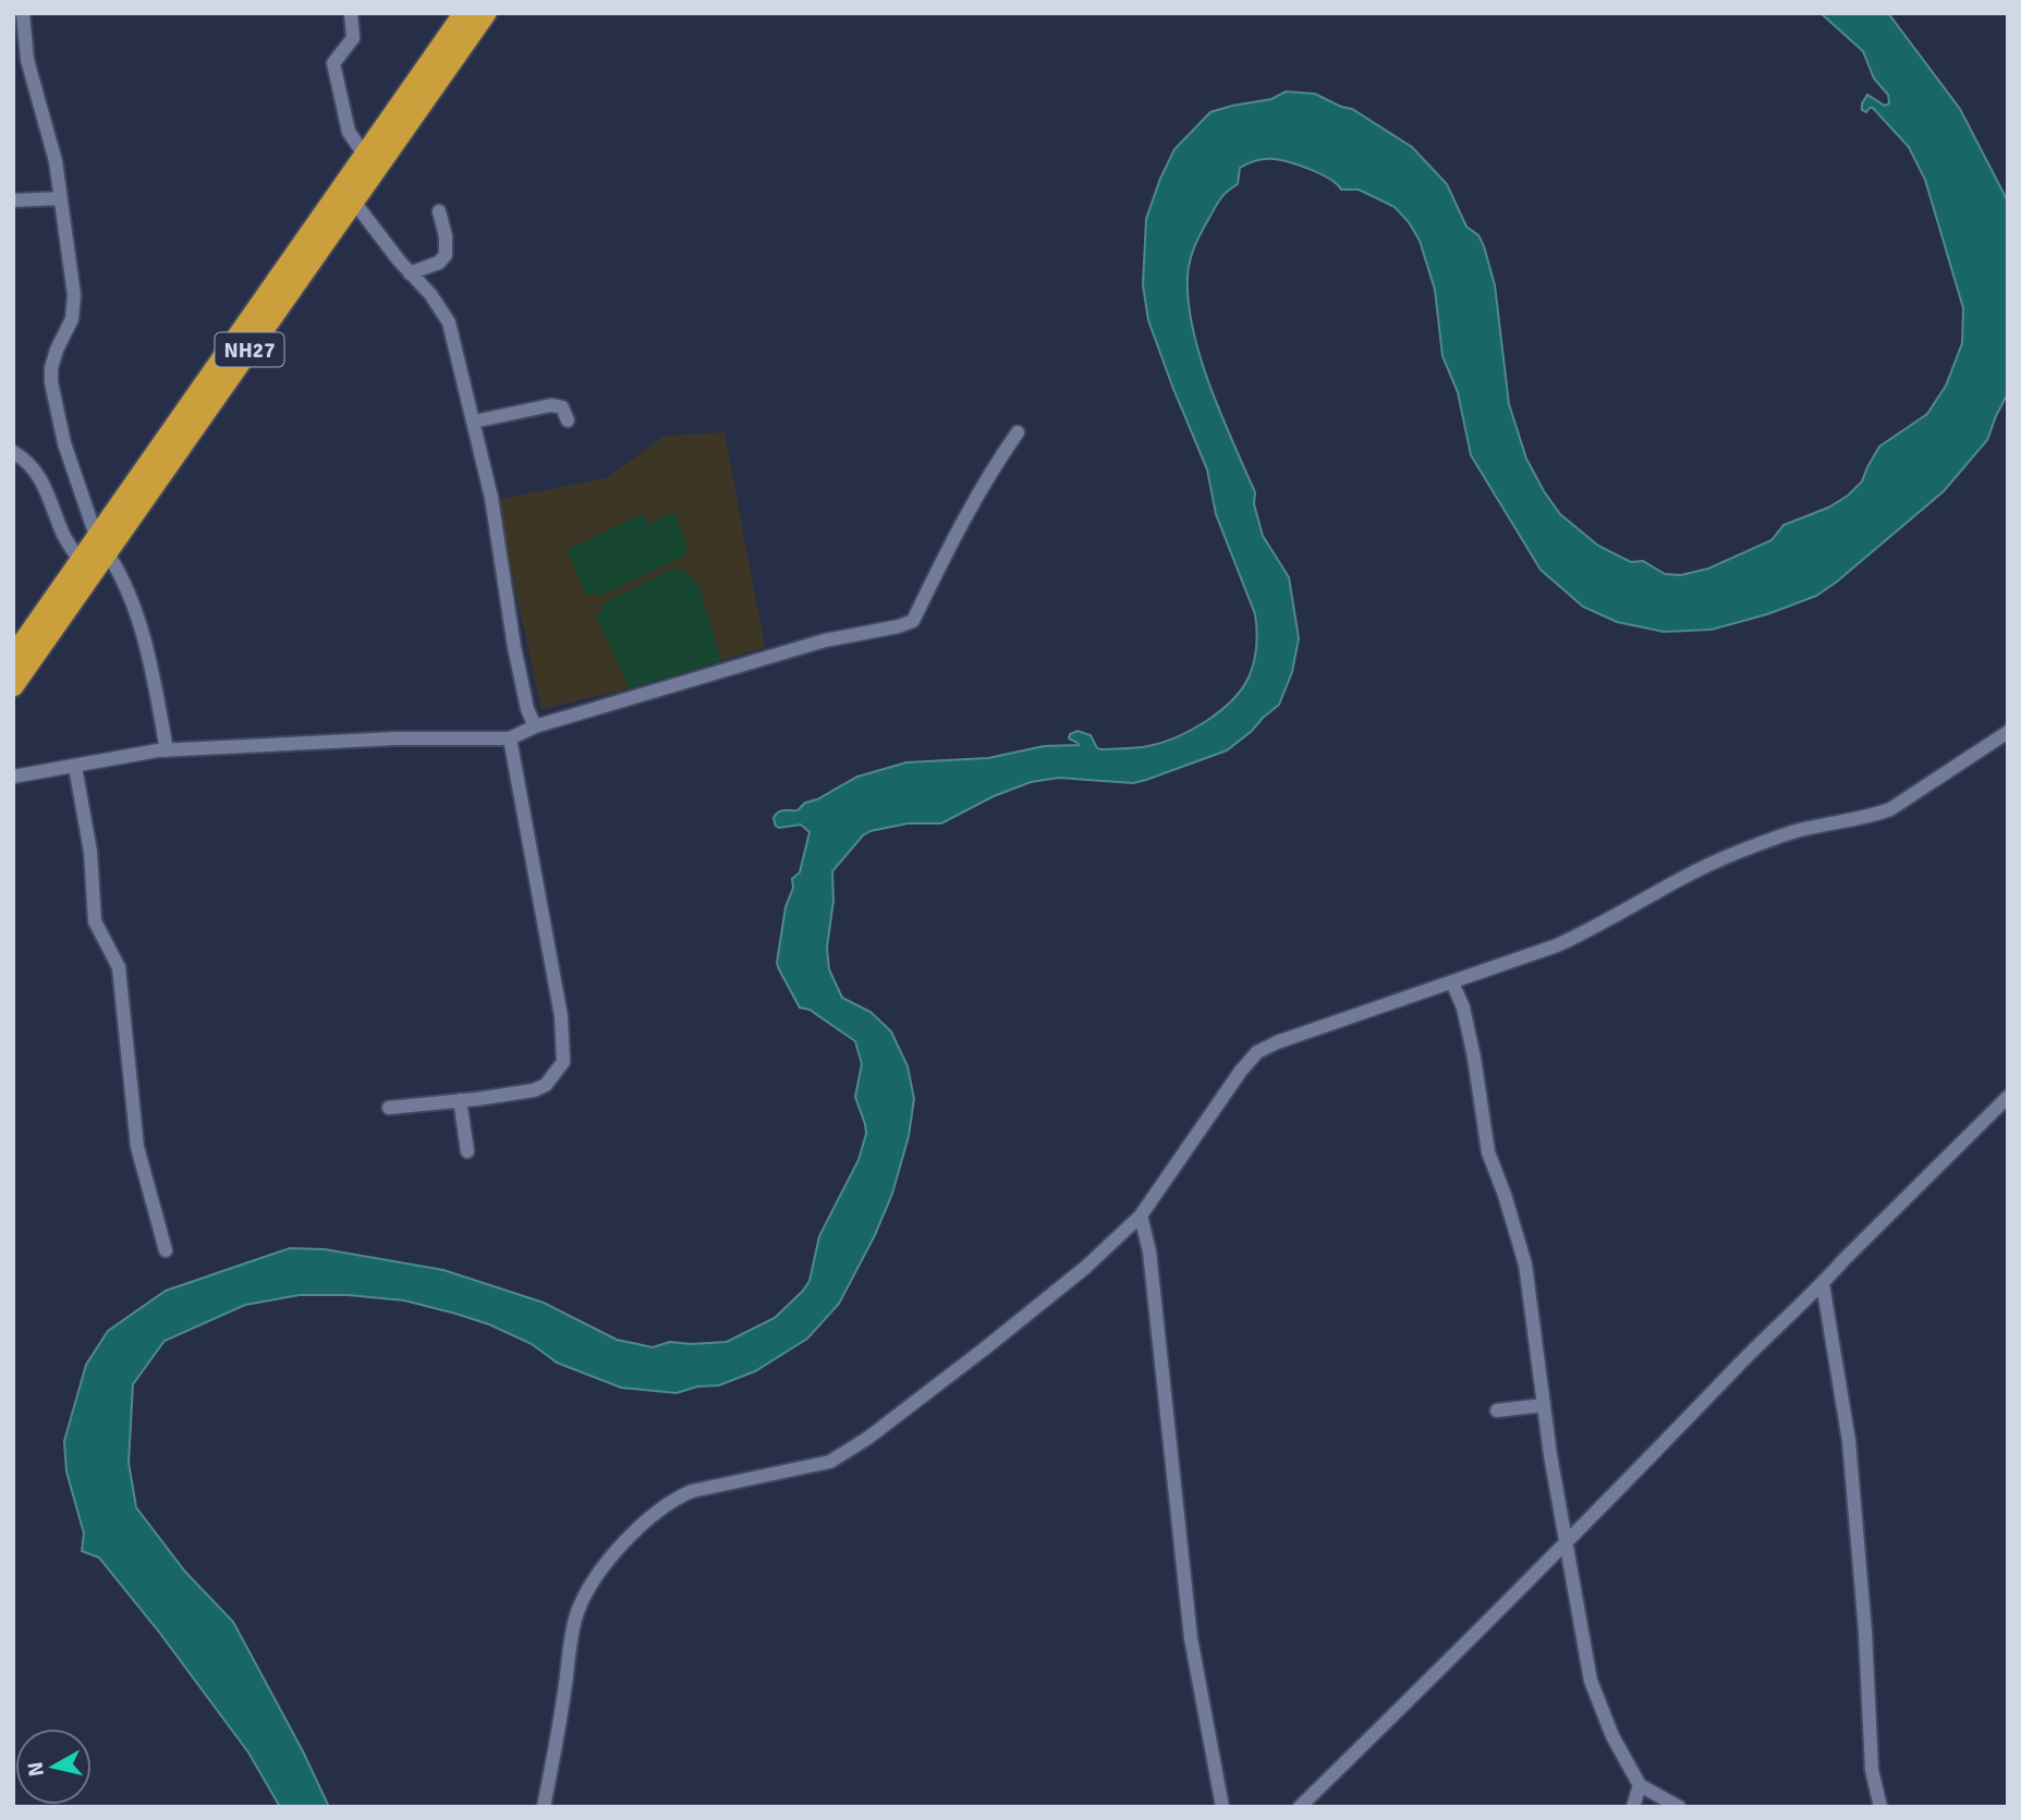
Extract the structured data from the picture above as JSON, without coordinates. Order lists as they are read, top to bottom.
{
  "streets": {
    "highway": ["NH27"]
  },
  "north": "left"
}
